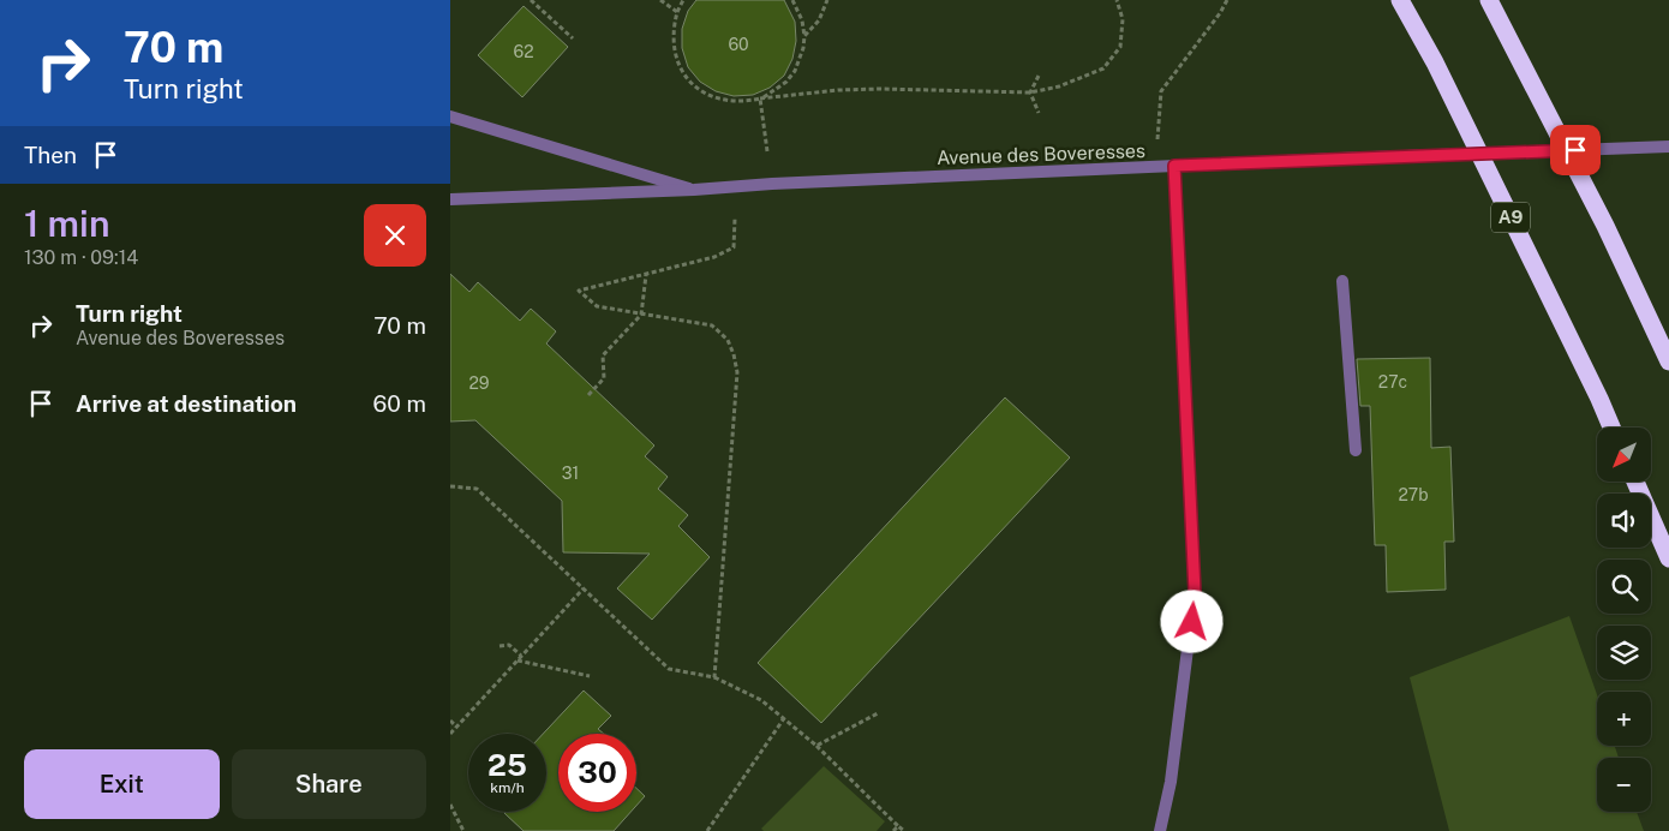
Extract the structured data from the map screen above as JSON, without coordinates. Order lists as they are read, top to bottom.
{
  "streets": {
    "highway": ["A9"],
    "street": ["Avenue des Boveresses"]
  },
  "house_numbers": [
    "60",
    "62",
    "27c",
    "29",
    "31",
    "27b"
  ],
  "north": "bottom left",
  "page": {
    "turn": ["70 m", "Turn right"],
    "then": "Then",
    "heading": ["1 min", "130 m · 09:14"],
    "list": [
      {
        "name": "Turn right",
        "note": "Avenue des Boveresses",
        "value": "70 m"
      },
      {
        "name": "Arrive at destination",
        "value": "60 m"
      }
    ],
    "map_buttons": ["+", "−"],
    "speed": "25 km/h",
    "limit": "30",
    "buttons": ["Exit", "Share"]
  }
}
